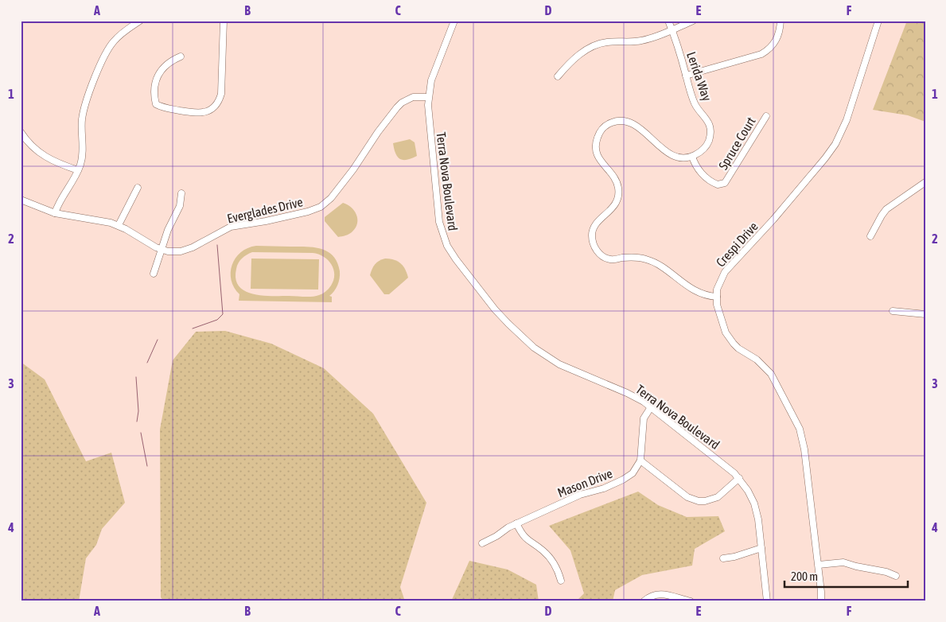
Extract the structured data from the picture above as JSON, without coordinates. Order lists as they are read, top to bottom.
{
  "streets": {
    "street": [
      "Lerida Way",
      "Spruce Court",
      "Terra Nova Boulevard",
      "Everglades Drive",
      "Crespi Drive",
      "Mason Drive"
    ]
  },
  "crossings": [
    ["Lerida Way", "Spruce Court"],
    ["Terra Nova Boulevard", "Everglades Drive"]
  ],
  "scale_bar": "200 m",
  "grid": {
    "columns": [
      "A",
      "B",
      "C",
      "D",
      "E",
      "F"
    ],
    "rows": [
      "1",
      "2",
      "3",
      "4"
    ]
  }
}
